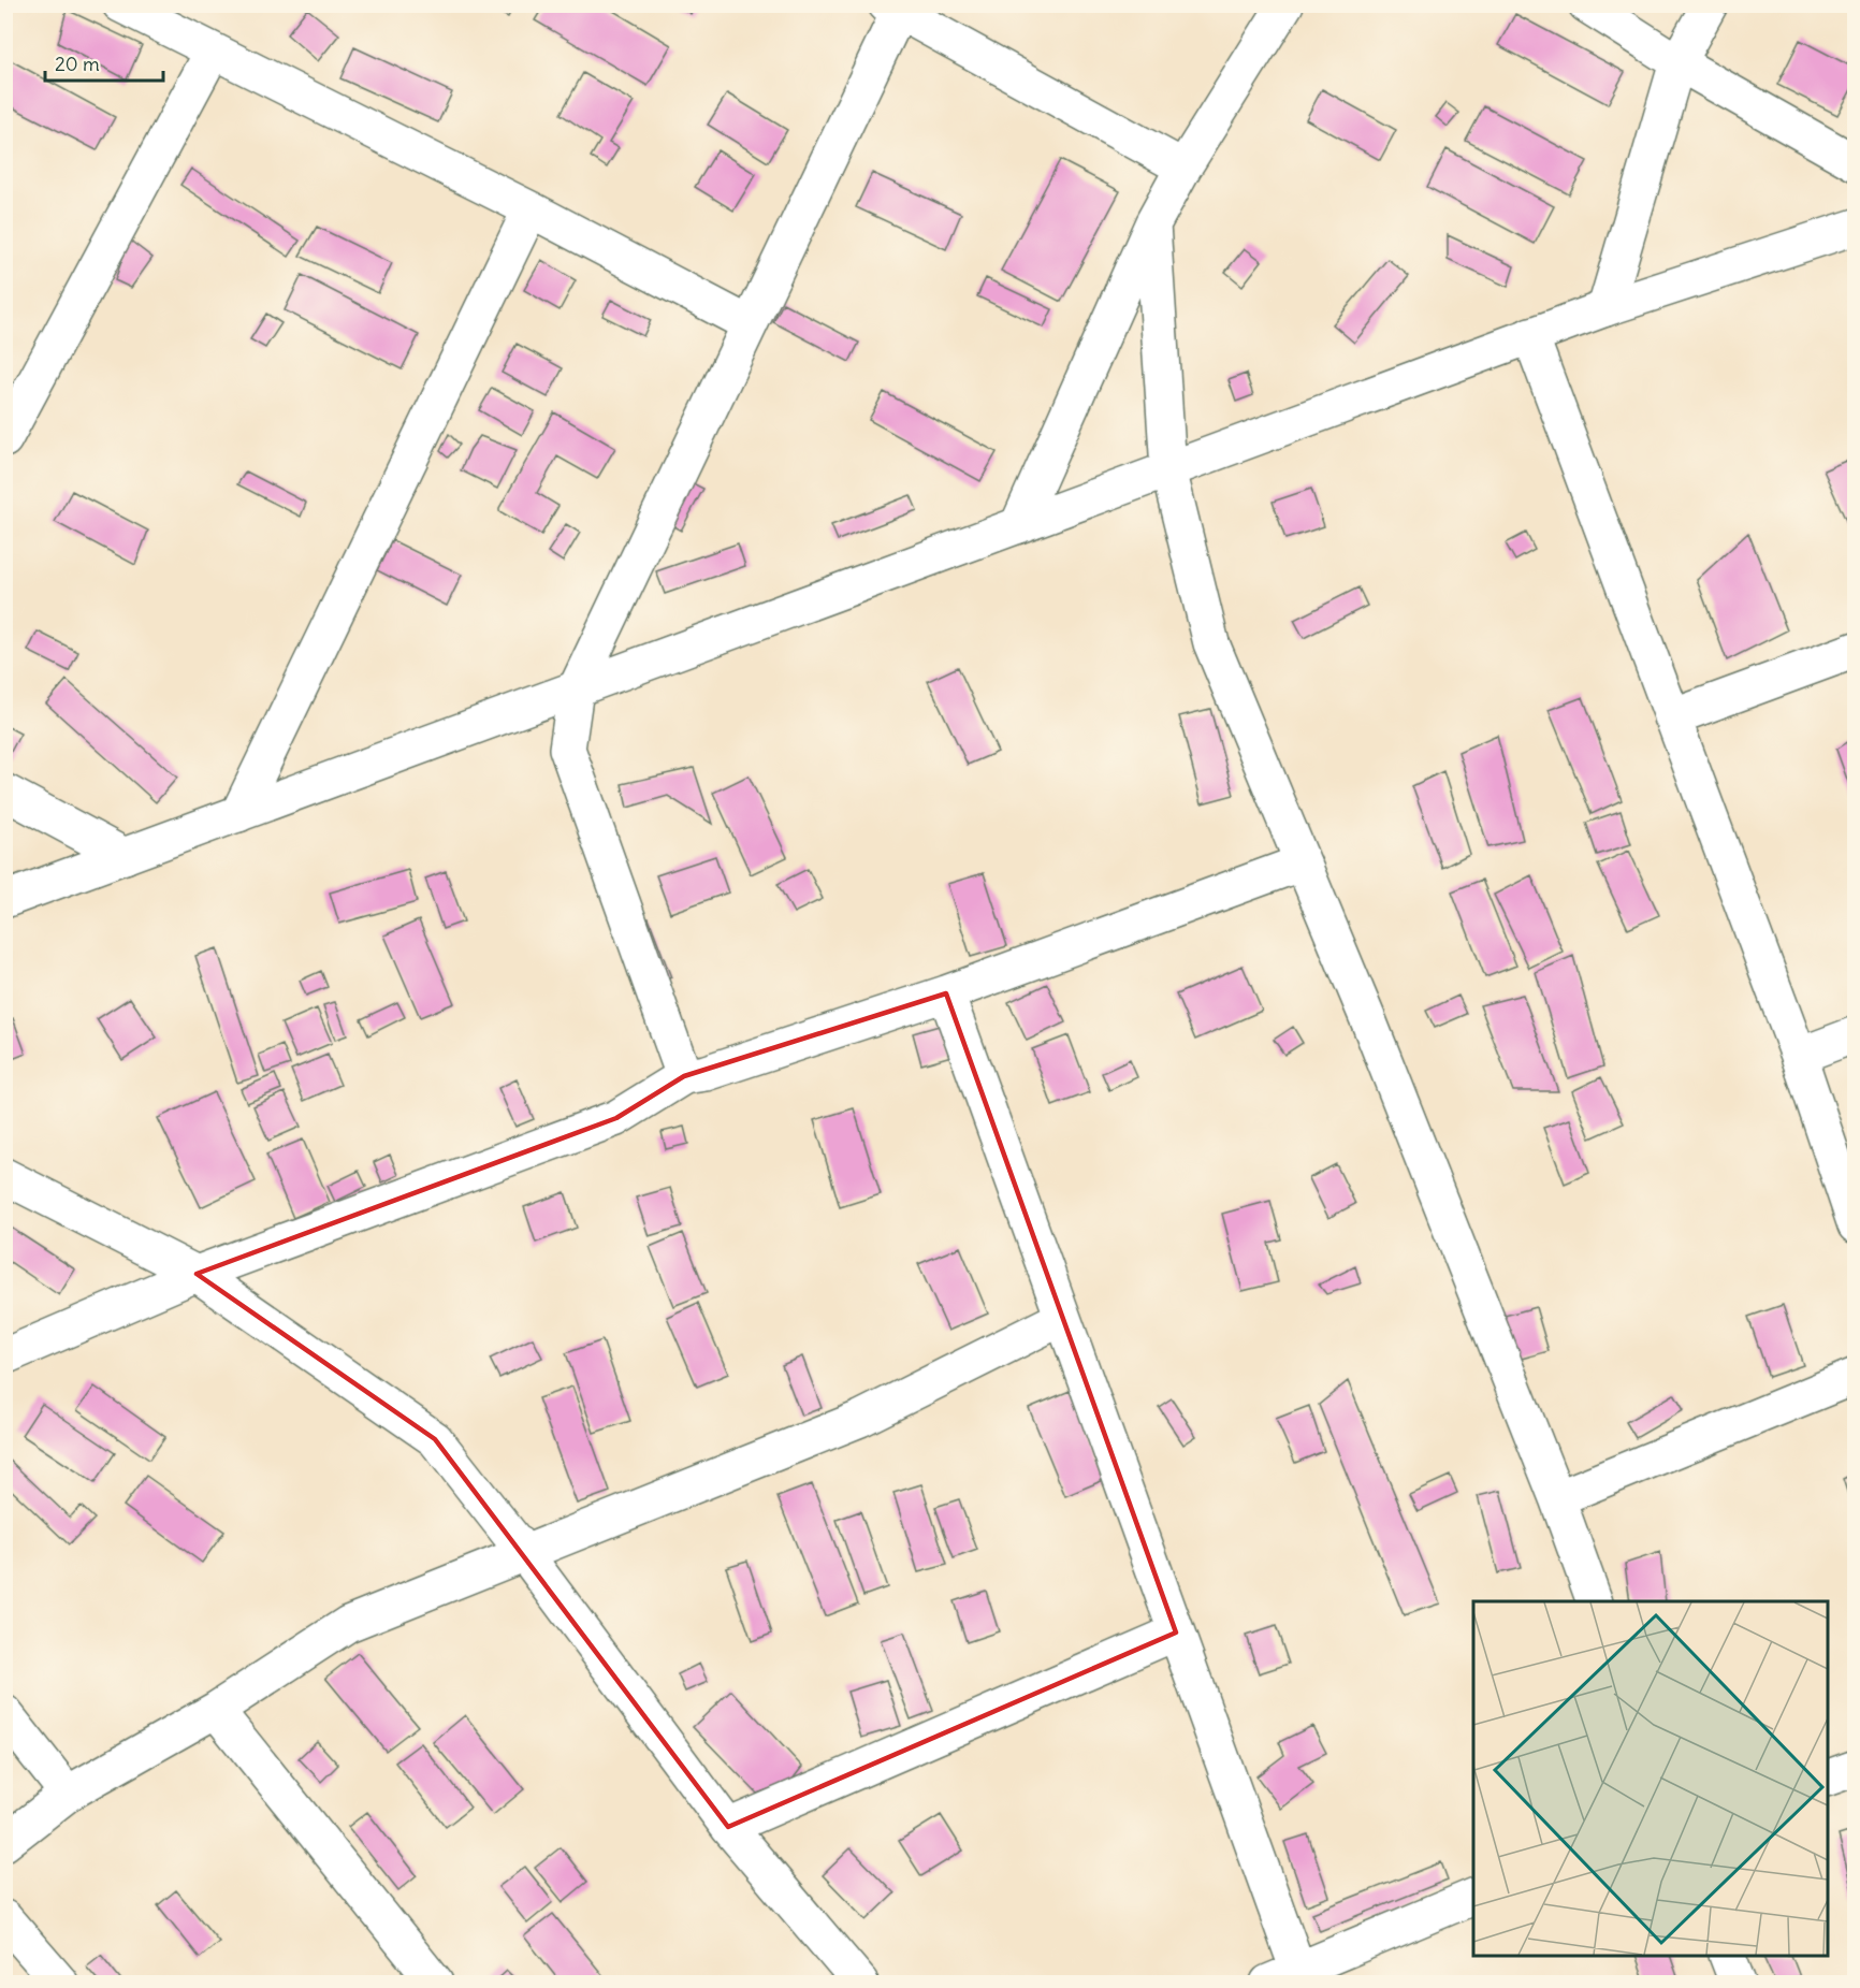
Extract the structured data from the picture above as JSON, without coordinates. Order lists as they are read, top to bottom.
{
  "scale_bar": "20 m"
}
